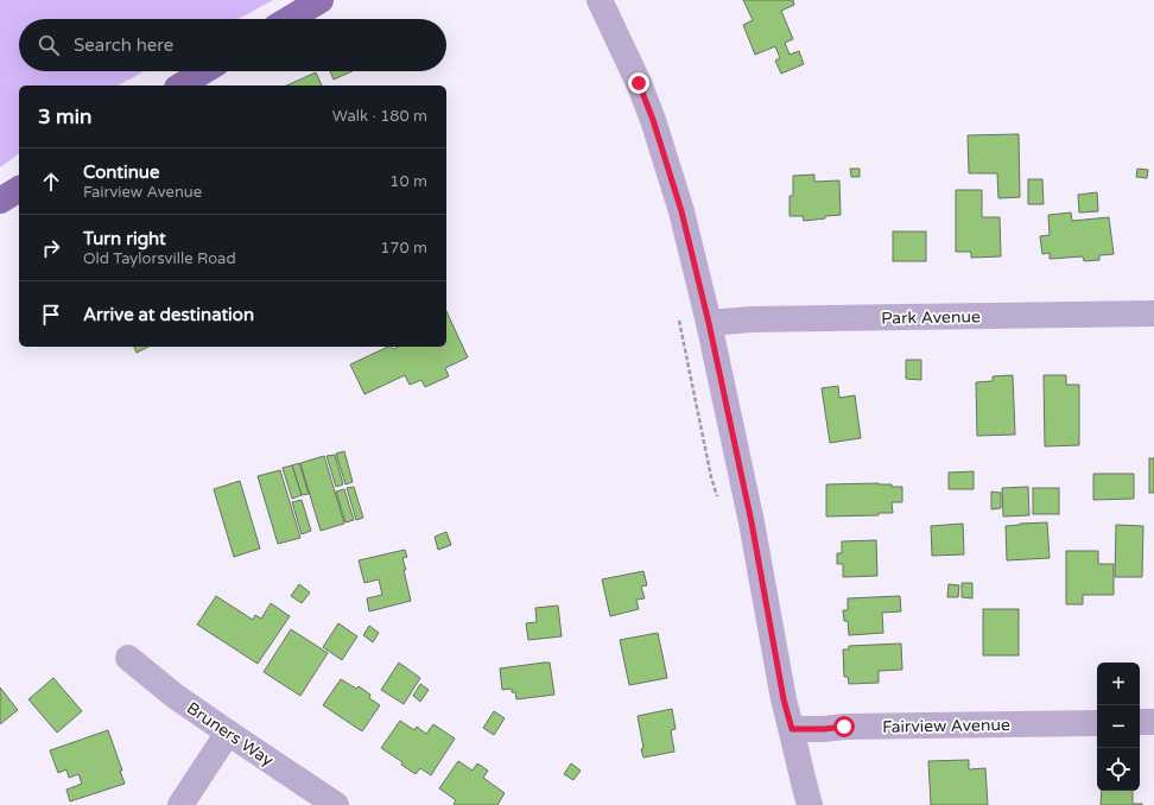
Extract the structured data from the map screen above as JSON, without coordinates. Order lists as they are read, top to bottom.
{
  "streets": {
    "street": ["Park Avenue", "Fairview Avenue", "Bruners Way"]
  },
  "page": {
    "search": "Search here",
    "heading": ["3 min", "Walk · 180 m"],
    "list": [
      ["Continue", "Fairview Avenue", "10 m"],
      ["Turn right", "Old Taylorsville Road", "170 m"],
      "Arrive at destination"
    ],
    "map_buttons": ["+", "−"]
  }
}
